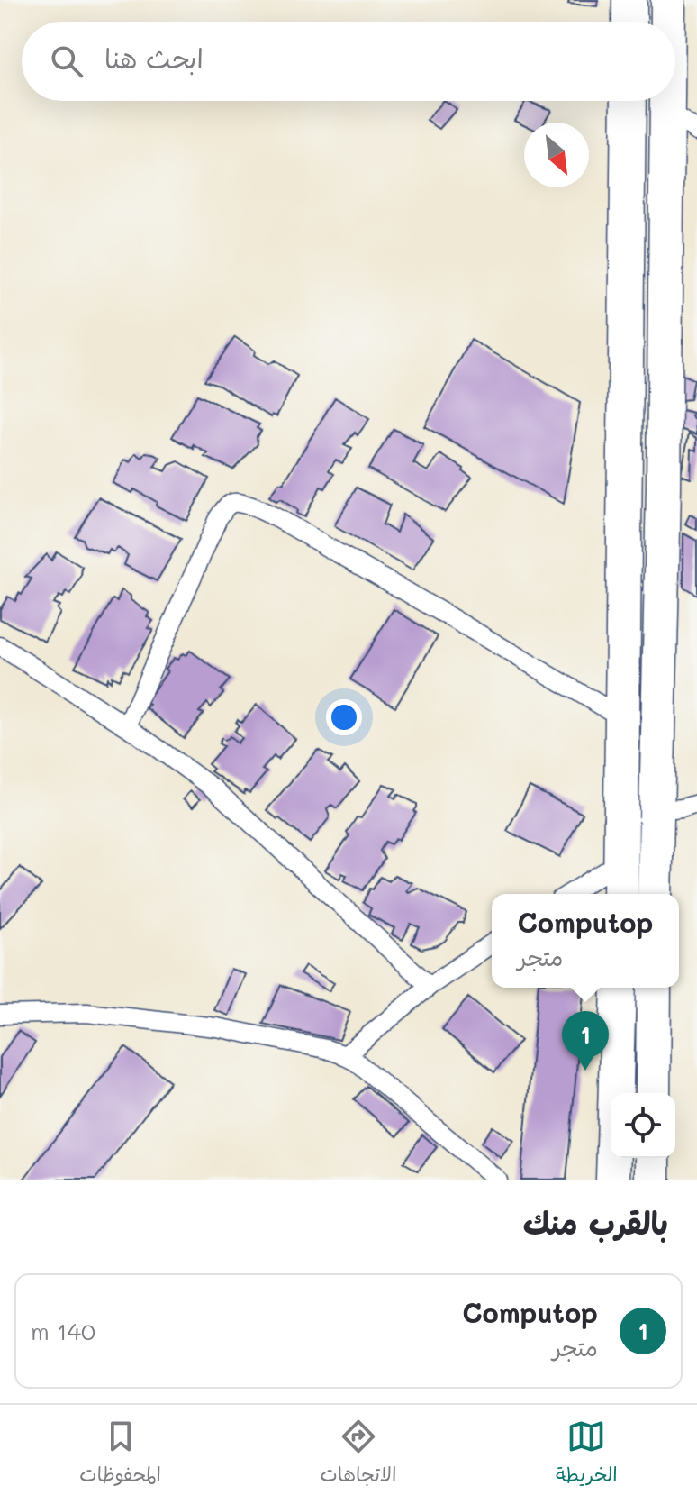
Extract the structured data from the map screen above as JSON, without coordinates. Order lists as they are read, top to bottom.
{
  "north": "bottom right",
  "page": {
    "search": "ابحث هنا",
    "popup": ["Computop", "متجر"],
    "pins": "1",
    "heading": "بالقرب منك",
    "list": [
      {
        "mark": "1",
        "name": "Computop",
        "note": "متجر",
        "value": "140 m"
      }
    ],
    "nav": ["الخريطة", "الاتجاهات", "المحفوظات"]
  }
}
